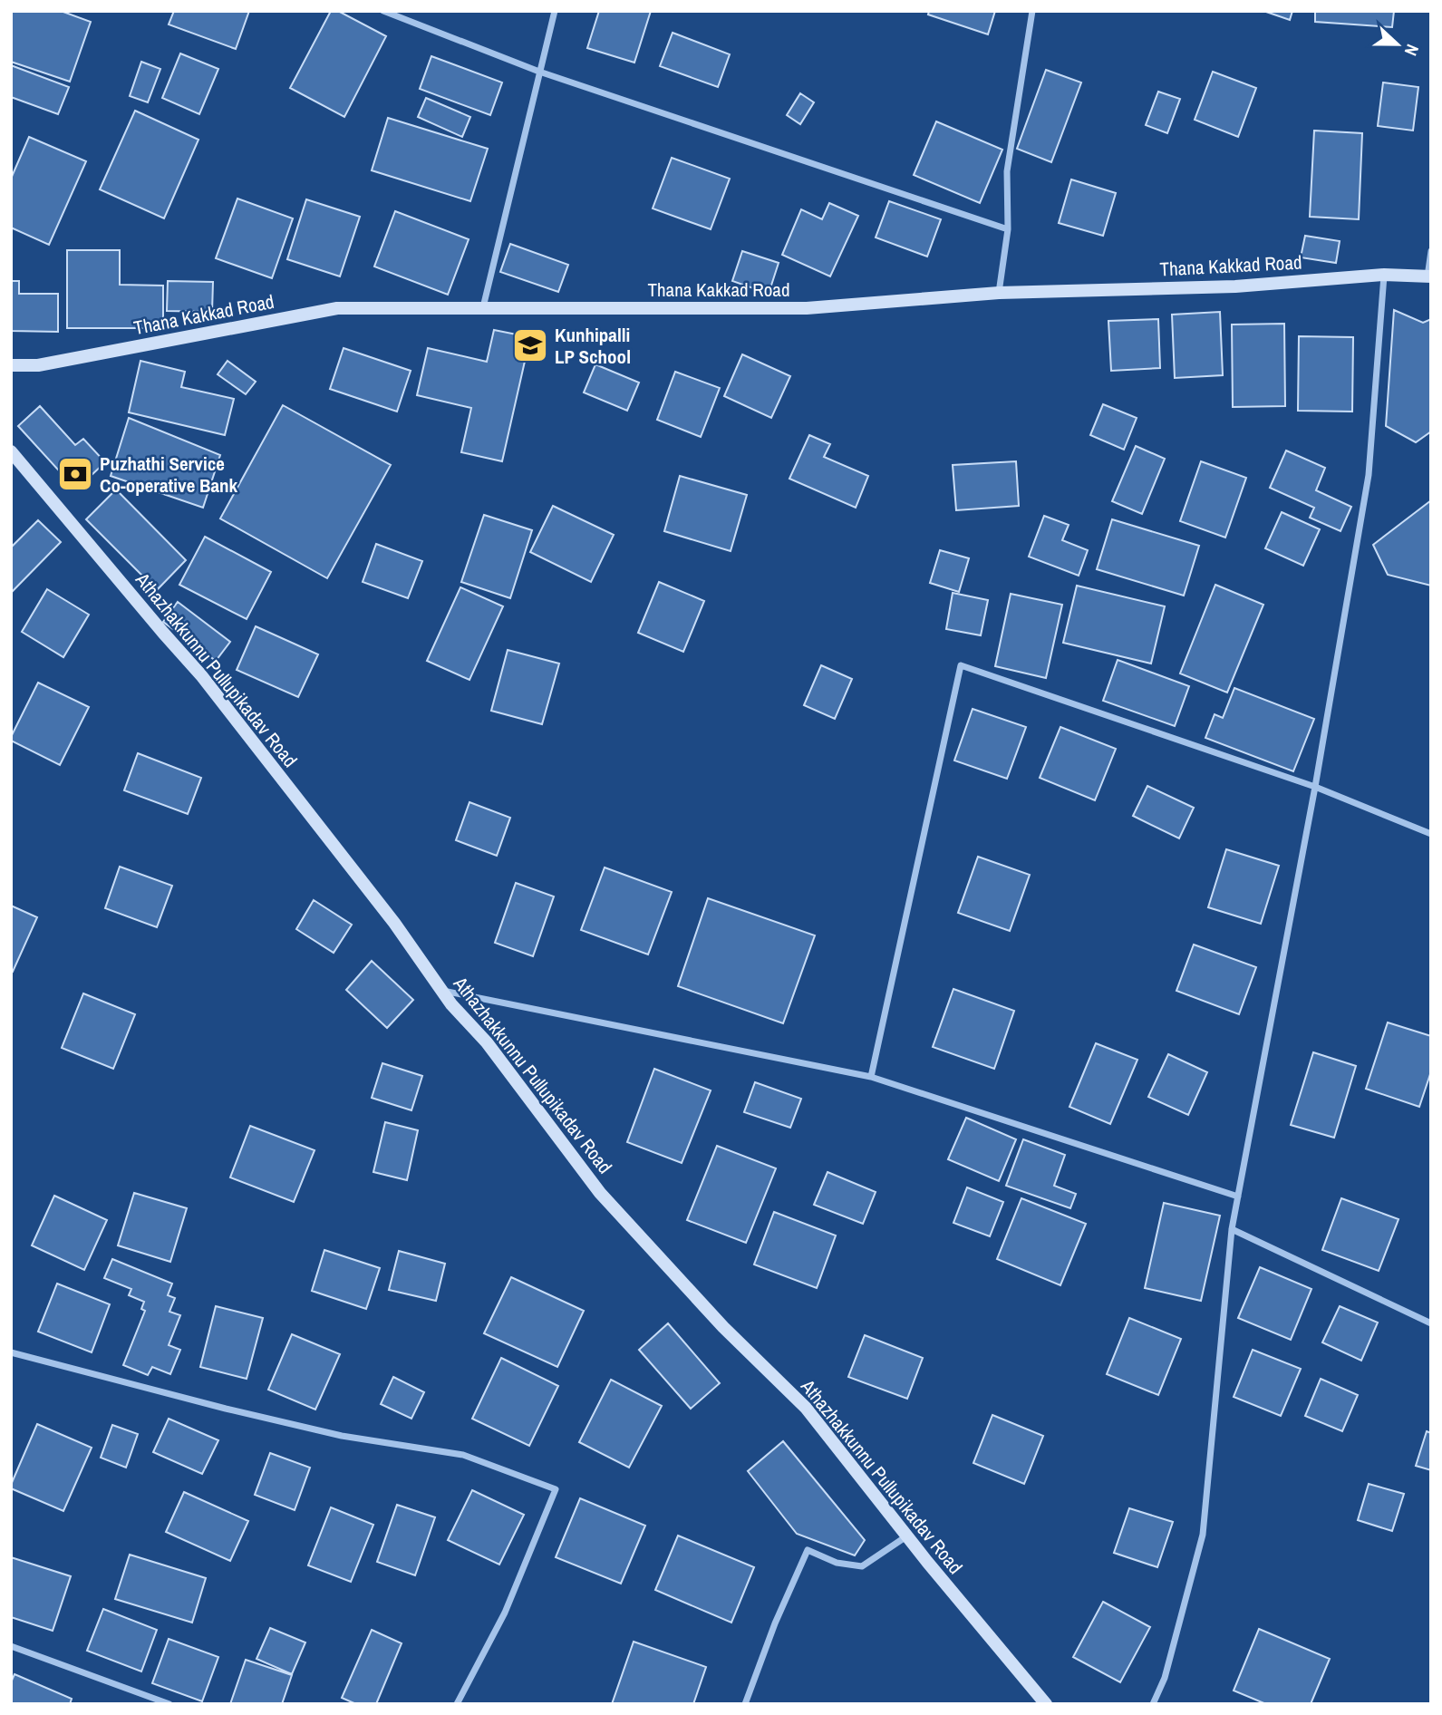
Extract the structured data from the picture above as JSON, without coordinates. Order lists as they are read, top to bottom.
{
  "streets": {
    "main road": ["Thana Kakkad Road", "Athazhakkunnu Pullupikadav Road"]
  },
  "places": {
    "school or university": ["Kunhipalli LP School"],
    "bank": ["Puzhathi Service Co-operative Bank"]
  },
  "north": "right"
}
